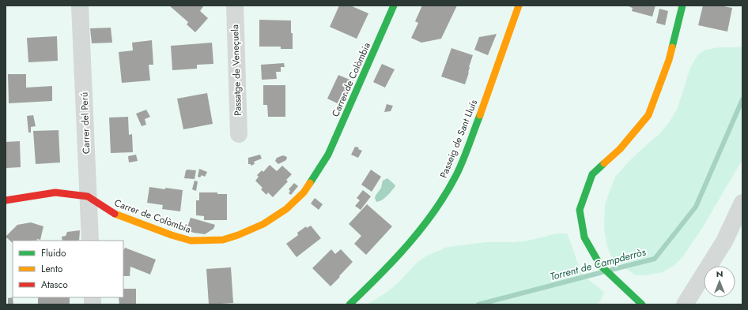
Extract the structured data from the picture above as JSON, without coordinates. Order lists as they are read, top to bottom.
{
  "streets": {
    "street": [
      "Passatge de Veneçuela",
      "Carrer de Colòmbia",
      "Carrer del Perú",
      "Passeig de Sant Lluís"
    ]
  },
  "crossings": [
    ["Carrer de Colòmbia", "Carrer del Perú"]
  ],
  "water": ["Torrent de Campderròs"],
  "legend": ["Fluido", "Lento", "Atasco"],
  "north": "top"
}
